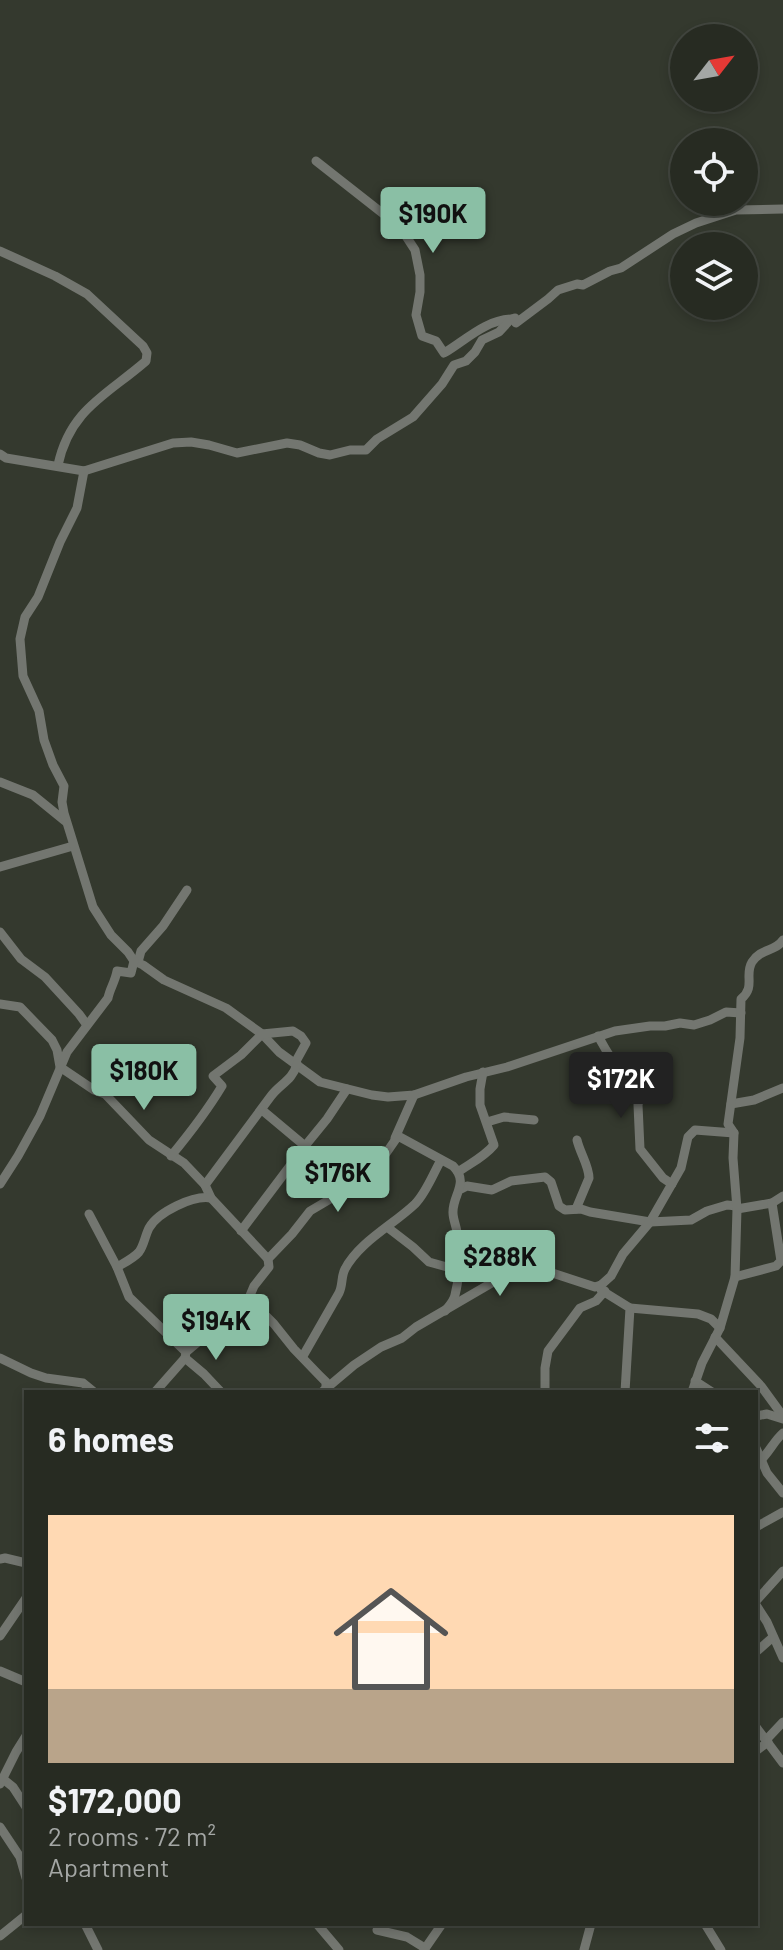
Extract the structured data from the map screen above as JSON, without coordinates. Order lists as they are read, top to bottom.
{
  "north": "top right",
  "page": {
    "price": [
      "$190K",
      "$180K",
      "$172K",
      "$176K",
      "$288K",
      "$194K"
    ],
    "heading": "6 homes",
    "list": [
      {
        "name": "$172,000",
        "note": "2 rooms · 72 m² · Apartment"
      }
    ]
  }
}
